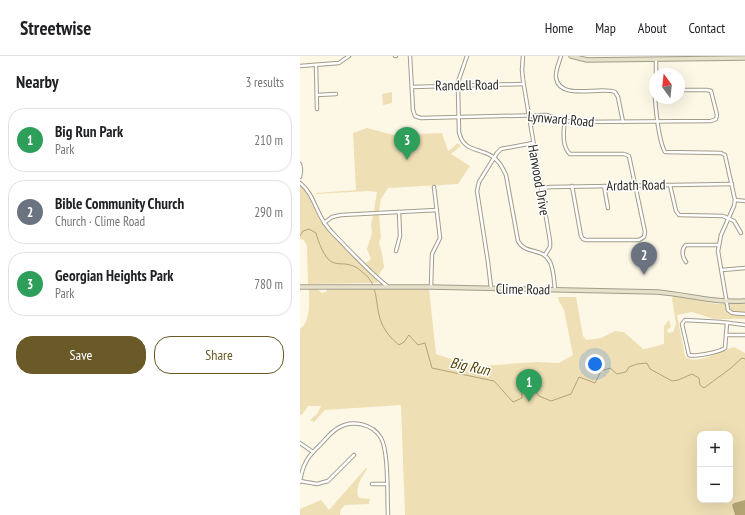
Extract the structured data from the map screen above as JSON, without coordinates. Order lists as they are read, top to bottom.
{
  "streets": {
    "main road": ["Clime Road"],
    "street": [
      "Randell Road",
      "Lynward Road",
      "Harwood Drive",
      "Ardath Road"
    ]
  },
  "crossings": [
    ["Randell Road", "Lynward Road"],
    ["Randell Road", "Harwood Drive"],
    ["Lynward Road", "Harwood Drive"],
    ["Harwood Drive", "Ardath Road"]
  ],
  "water": ["Big Run"],
  "north": "top",
  "page": {
    "header": "Streetwise",
    "nav": [
      "Home",
      "Map",
      "About",
      "Contact"
    ],
    "heading": ["Nearby", "3 results"],
    "list": [
      {
        "mark": "1",
        "name": "Big Run Park",
        "note": "Park",
        "value": "210 m"
      },
      {
        "mark": "2",
        "name": "Bible Community Church",
        "note": "Church · Clime Road",
        "value": "290 m"
      },
      {
        "mark": "3",
        "name": "Georgian Heights Park",
        "note": "Park",
        "value": "780 m"
      }
    ],
    "pins": ["3", "2", "1"],
    "buttons": ["Save", "Share"],
    "map_buttons": ["+", "−"]
  }
}
